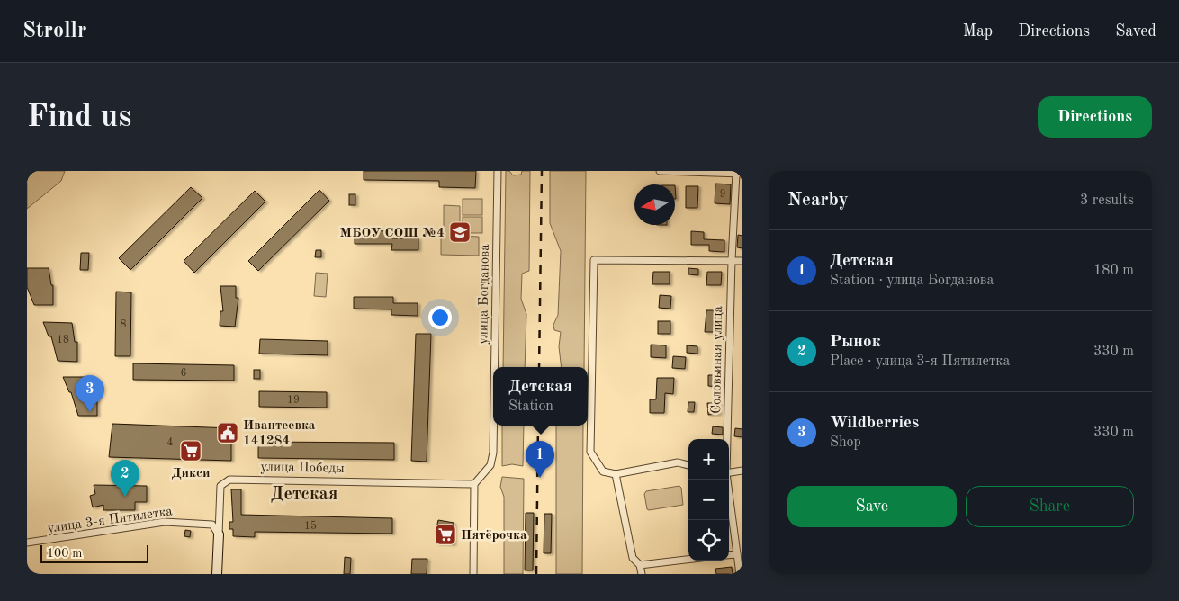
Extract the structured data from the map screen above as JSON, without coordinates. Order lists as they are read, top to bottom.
{
  "streets": {
    "street": [
      "улица Богданова",
      "Соловьиная улица",
      "улица Победы",
      "улица 3-я Пятилетка"
    ]
  },
  "crossings": [
    ["улица Богданова", "улица Победы"],
    ["улица Победы", "улица 3-я Пятилетка"]
  ],
  "districts": ["Детская"],
  "places": {
    "school or university": ["МБОУ СОШ №4"],
    "public building": ["Ивантеевка 141284"],
    "supermarket": ["Дикси", "Пятёрочка"]
  },
  "house_numbers": [
    "9",
    "8",
    "18",
    "6",
    "19",
    "4",
    "15"
  ],
  "scale_bar": "100 m",
  "north": "left",
  "page": {
    "header": "Strollr",
    "nav": ["Map", "Directions", "Saved"],
    "buttons": [
      "Directions",
      ["Save", "Share"]
    ],
    "title": "Find us",
    "heading": ["Nearby", "3 results"],
    "list": [
      {
        "mark": "1",
        "name": "Детская",
        "note": "Station · улица Богданова",
        "value": "180 m"
      },
      {
        "mark": "2",
        "name": "Рынок",
        "note": "Place · улица 3-я Пятилетка",
        "value": "330 m"
      },
      {
        "mark": "3",
        "name": "Wildberries",
        "note": "Shop",
        "value": "330 m"
      }
    ],
    "popup": ["Детская", "Station"],
    "pins": ["3", "1", "2"],
    "map_buttons": ["+", "−"],
    "scale": "100 m"
  }
}
